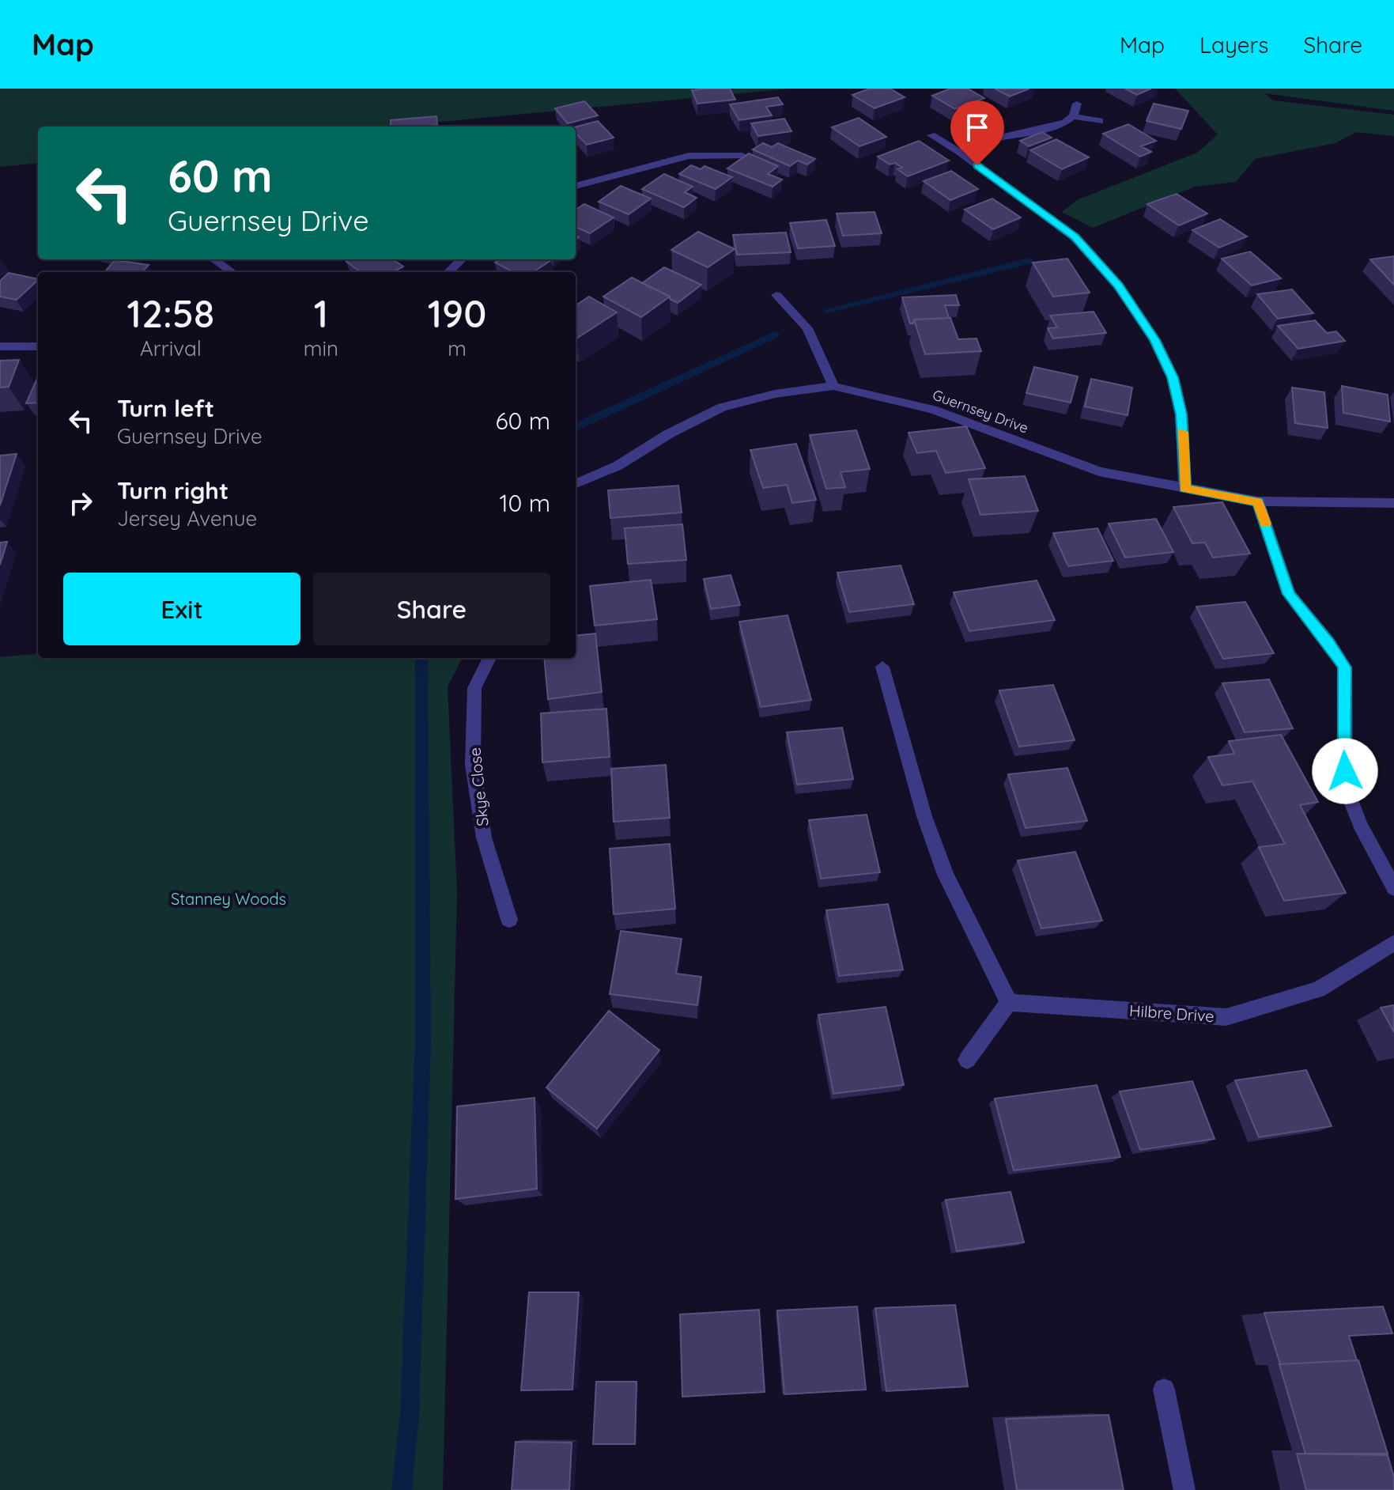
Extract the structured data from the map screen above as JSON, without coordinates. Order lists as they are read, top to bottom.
{
  "streets": {
    "street": ["Guernsey Drive", "Skye Close", "Hilbre Drive"]
  },
  "parks": ["Stanney Woods"],
  "page": {
    "header": "Map",
    "nav": ["Map", "Layers", "Share"],
    "turn": ["60 m", "Guernsey Drive"],
    "eta": [
      "12:58",
      "Arrival",
      "1",
      "min",
      "190",
      "m"
    ],
    "list": [
      {
        "name": "Turn left",
        "note": "Guernsey Drive",
        "value": "60 m"
      },
      {
        "name": "Turn right",
        "note": "Jersey Avenue",
        "value": "10 m"
      }
    ],
    "buttons": ["Exit", "Share"]
  }
}
